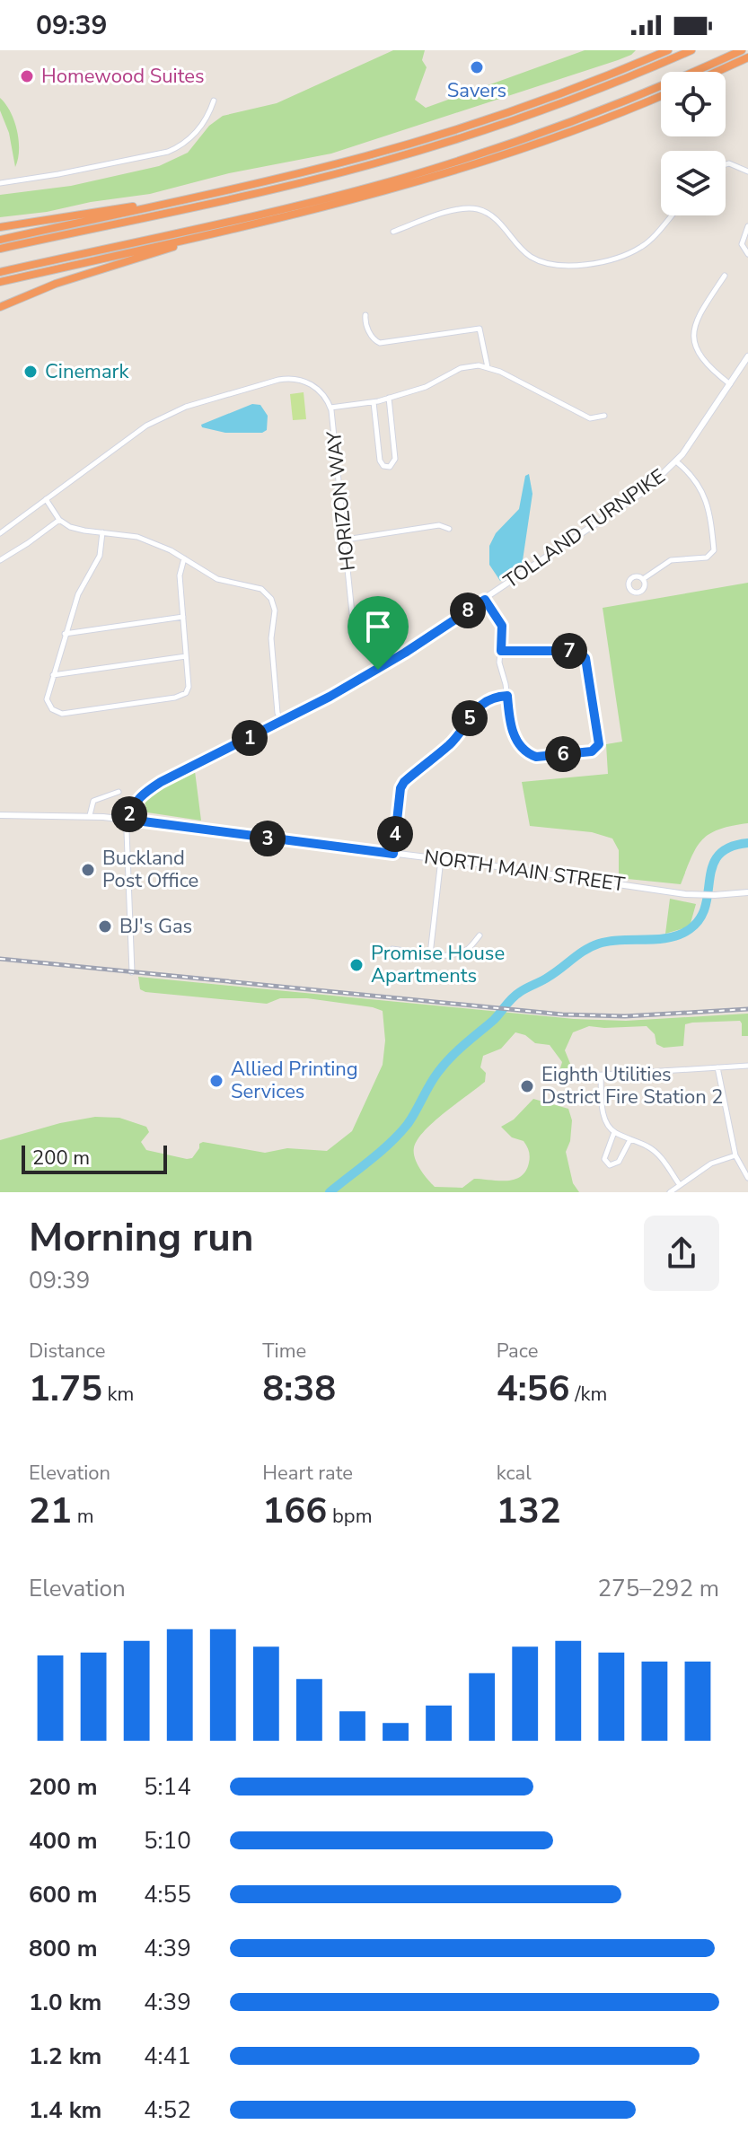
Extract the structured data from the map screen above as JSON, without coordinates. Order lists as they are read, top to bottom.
{
  "streets": {
    "street": ["HORIZON WAY", "TOLLAND TURNPIKE", "NORTH MAIN STREET"]
  },
  "crossings": [
    ["HORIZON WAY", "TOLLAND TURNPIKE"],
    ["TOLLAND TURNPIKE", "NORTH MAIN STREET"]
  ],
  "places": [
    "Savers",
    "Homewood Suites",
    "Cinemark",
    "Buckland Post Office",
    "BJ's Gas",
    "Promise House Apartments",
    "Allied Printing Services",
    "Eighth Utilities Dstrict Fire Station 2"
  ],
  "scale_bar": "200 m",
  "page": {
    "status": "09:39",
    "pins": [
      "8",
      "7",
      "5",
      "1",
      "6",
      "2",
      "4",
      "3"
    ],
    "scale": "200 m",
    "heading": ["Morning run", "09:39"],
    "stats": [
      ["Distance", "1.75 km"],
      ["Time", "8:38"],
      ["Pace", "4:56 /km"],
      ["Elevation", "21 m"],
      ["Heart rate", "166 bpm"],
      ["kcal", "132"]
    ],
    "chart": ["Elevation", "275–292 m"],
    "list": [
      {
        "name": "200 m",
        "note": "5:14"
      },
      {
        "name": "400 m",
        "note": "5:10"
      },
      {
        "name": "600 m",
        "note": "4:55"
      },
      {
        "name": "800 m",
        "note": "4:39"
      },
      {
        "name": "1.0 km",
        "note": "4:39"
      },
      {
        "name": "1.2 km",
        "note": "4:41"
      },
      {
        "name": "1.4 km",
        "note": "4:52"
      }
    ]
  }
}
